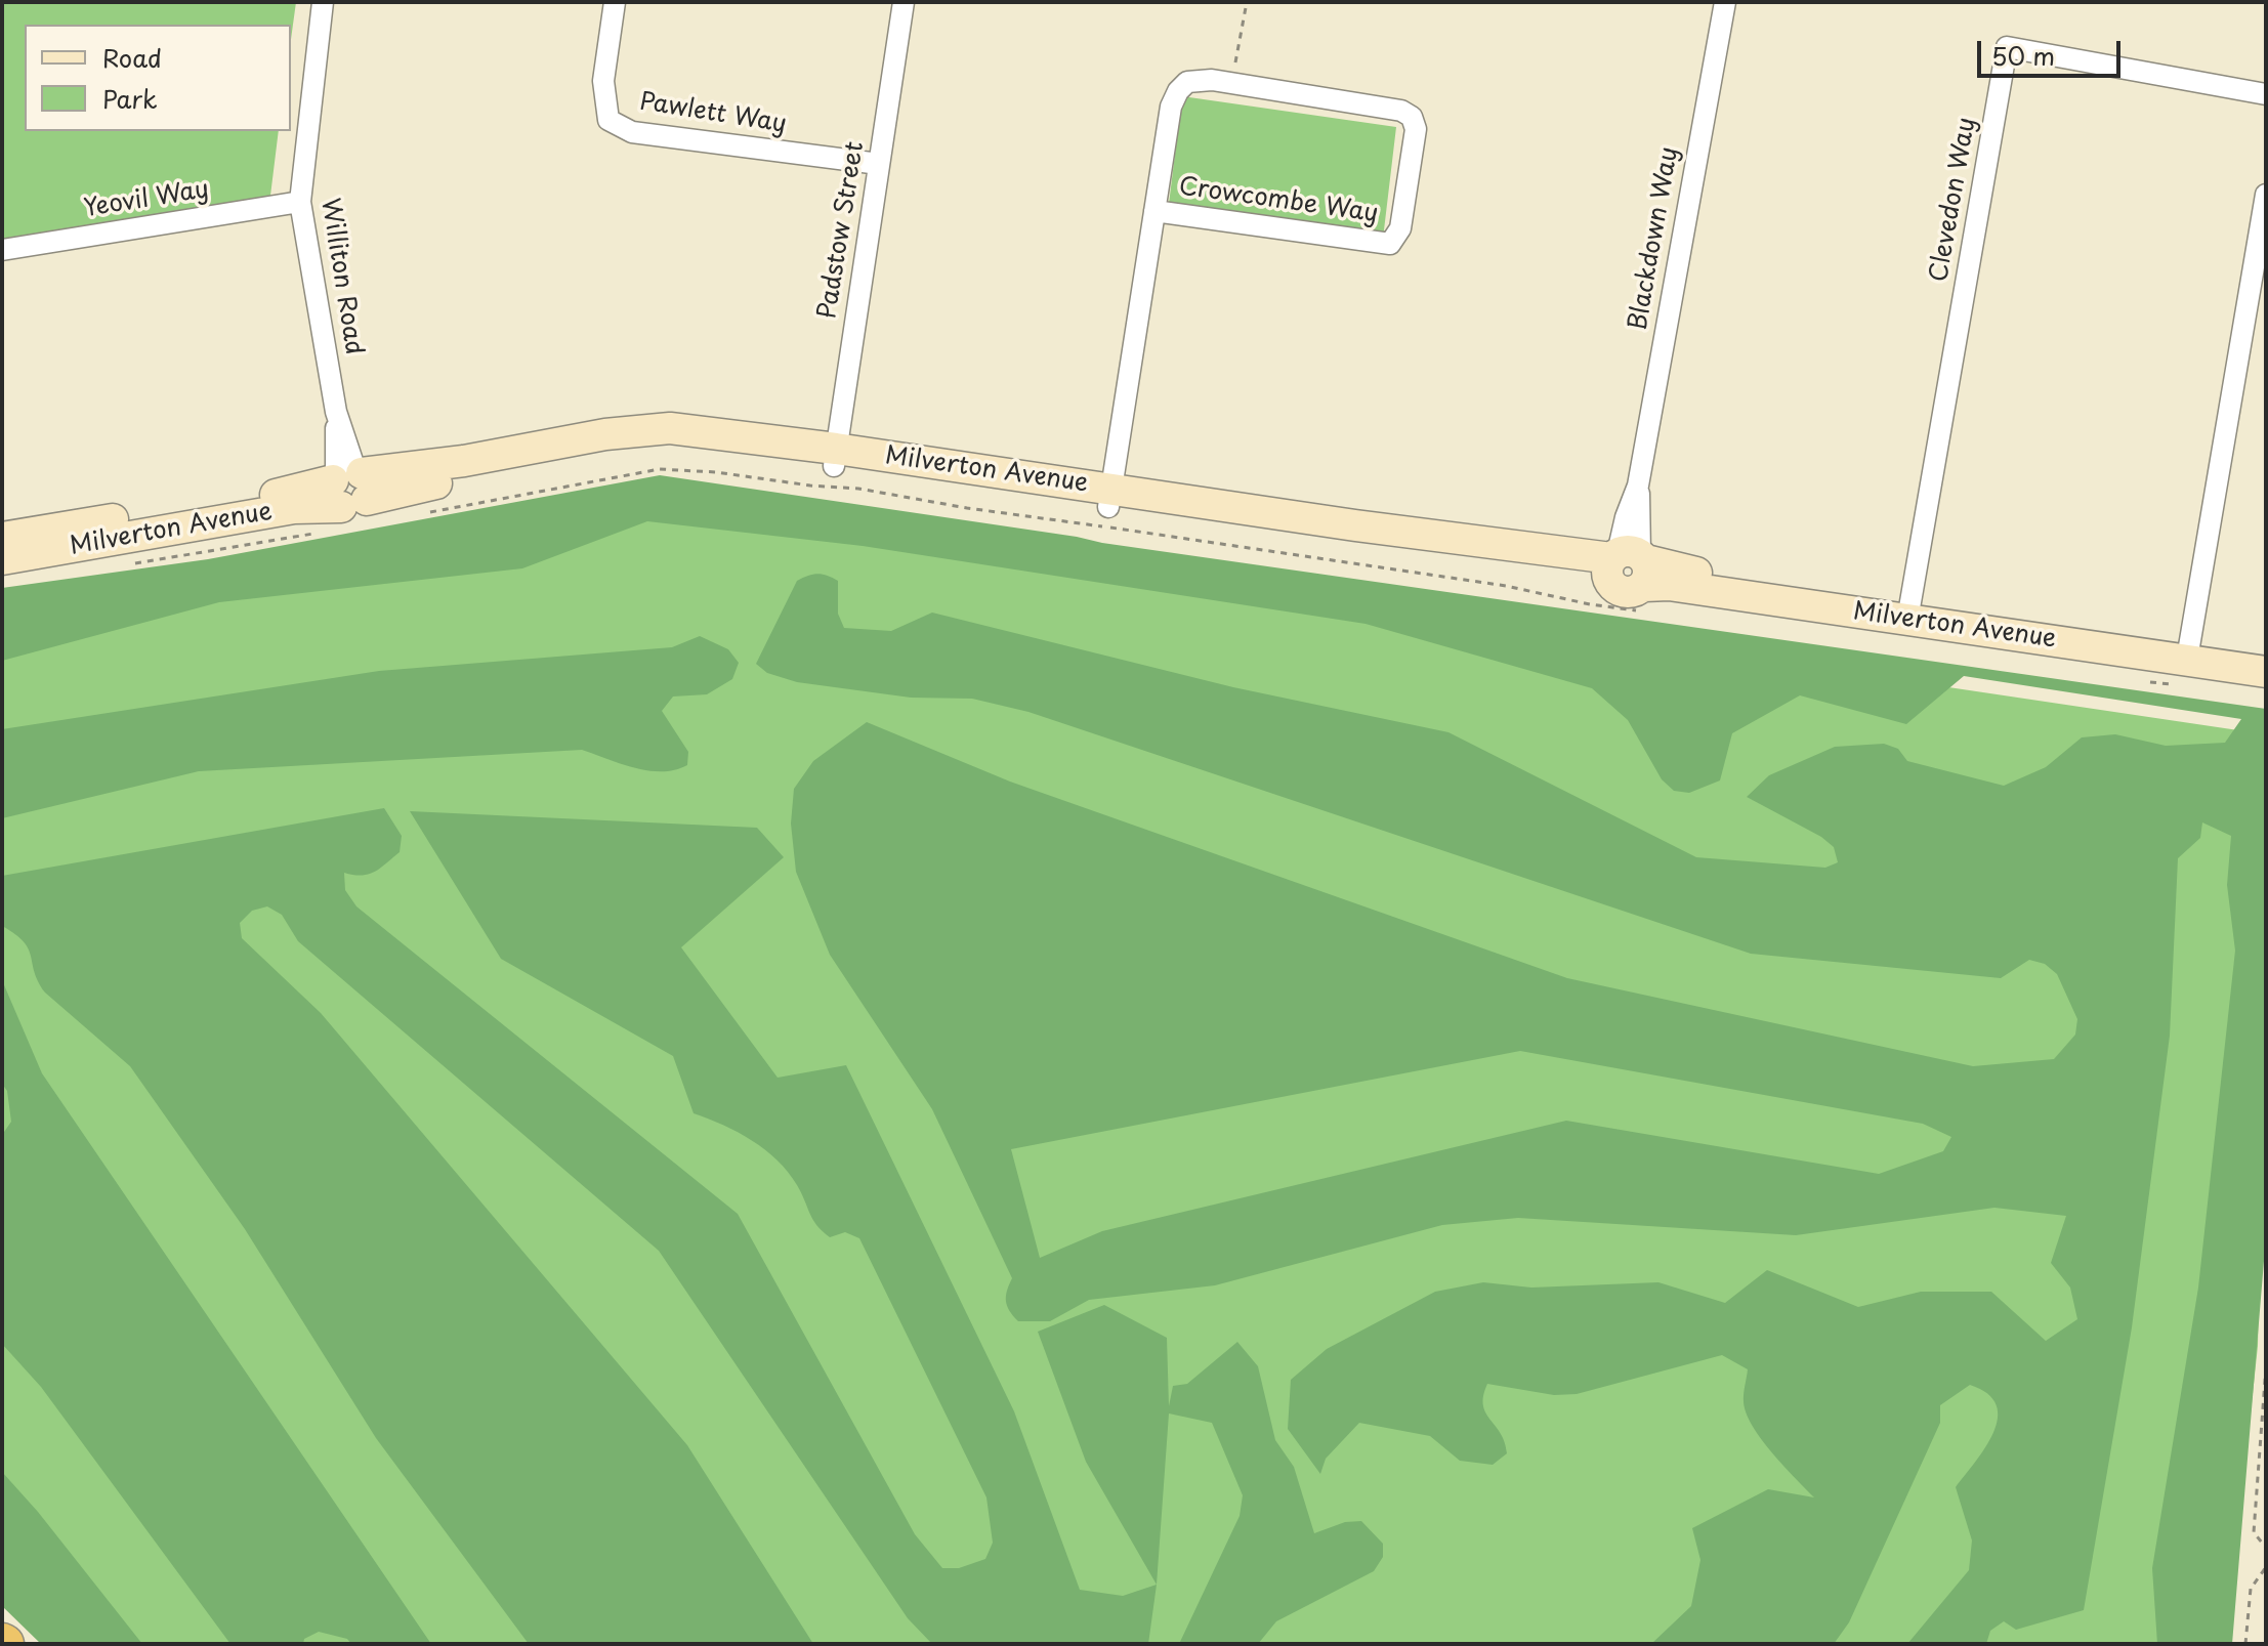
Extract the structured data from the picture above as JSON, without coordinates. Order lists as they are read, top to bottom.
{
  "streets": {
    "street": [
      "Pawlett Way",
      "Yeovil Way",
      "Clevedon Way",
      "Crowcombe Way",
      "Padstow Street",
      "Blackdown Way",
      "Williton Road",
      "Milverton Avenue"
    ]
  },
  "crossings": [
    ["Pawlett Way", "Padstow Street"],
    ["Yeovil Way", "Williton Road"],
    ["Clevedon Way", "Milverton Avenue"],
    ["Crowcombe Way", "Milverton Avenue"],
    ["Padstow Street", "Milverton Avenue"],
    ["Blackdown Way", "Milverton Avenue"],
    ["Williton Road", "Milverton Avenue"]
  ],
  "legend": ["Road", "Park"],
  "scale_bar": "50 m"
}
